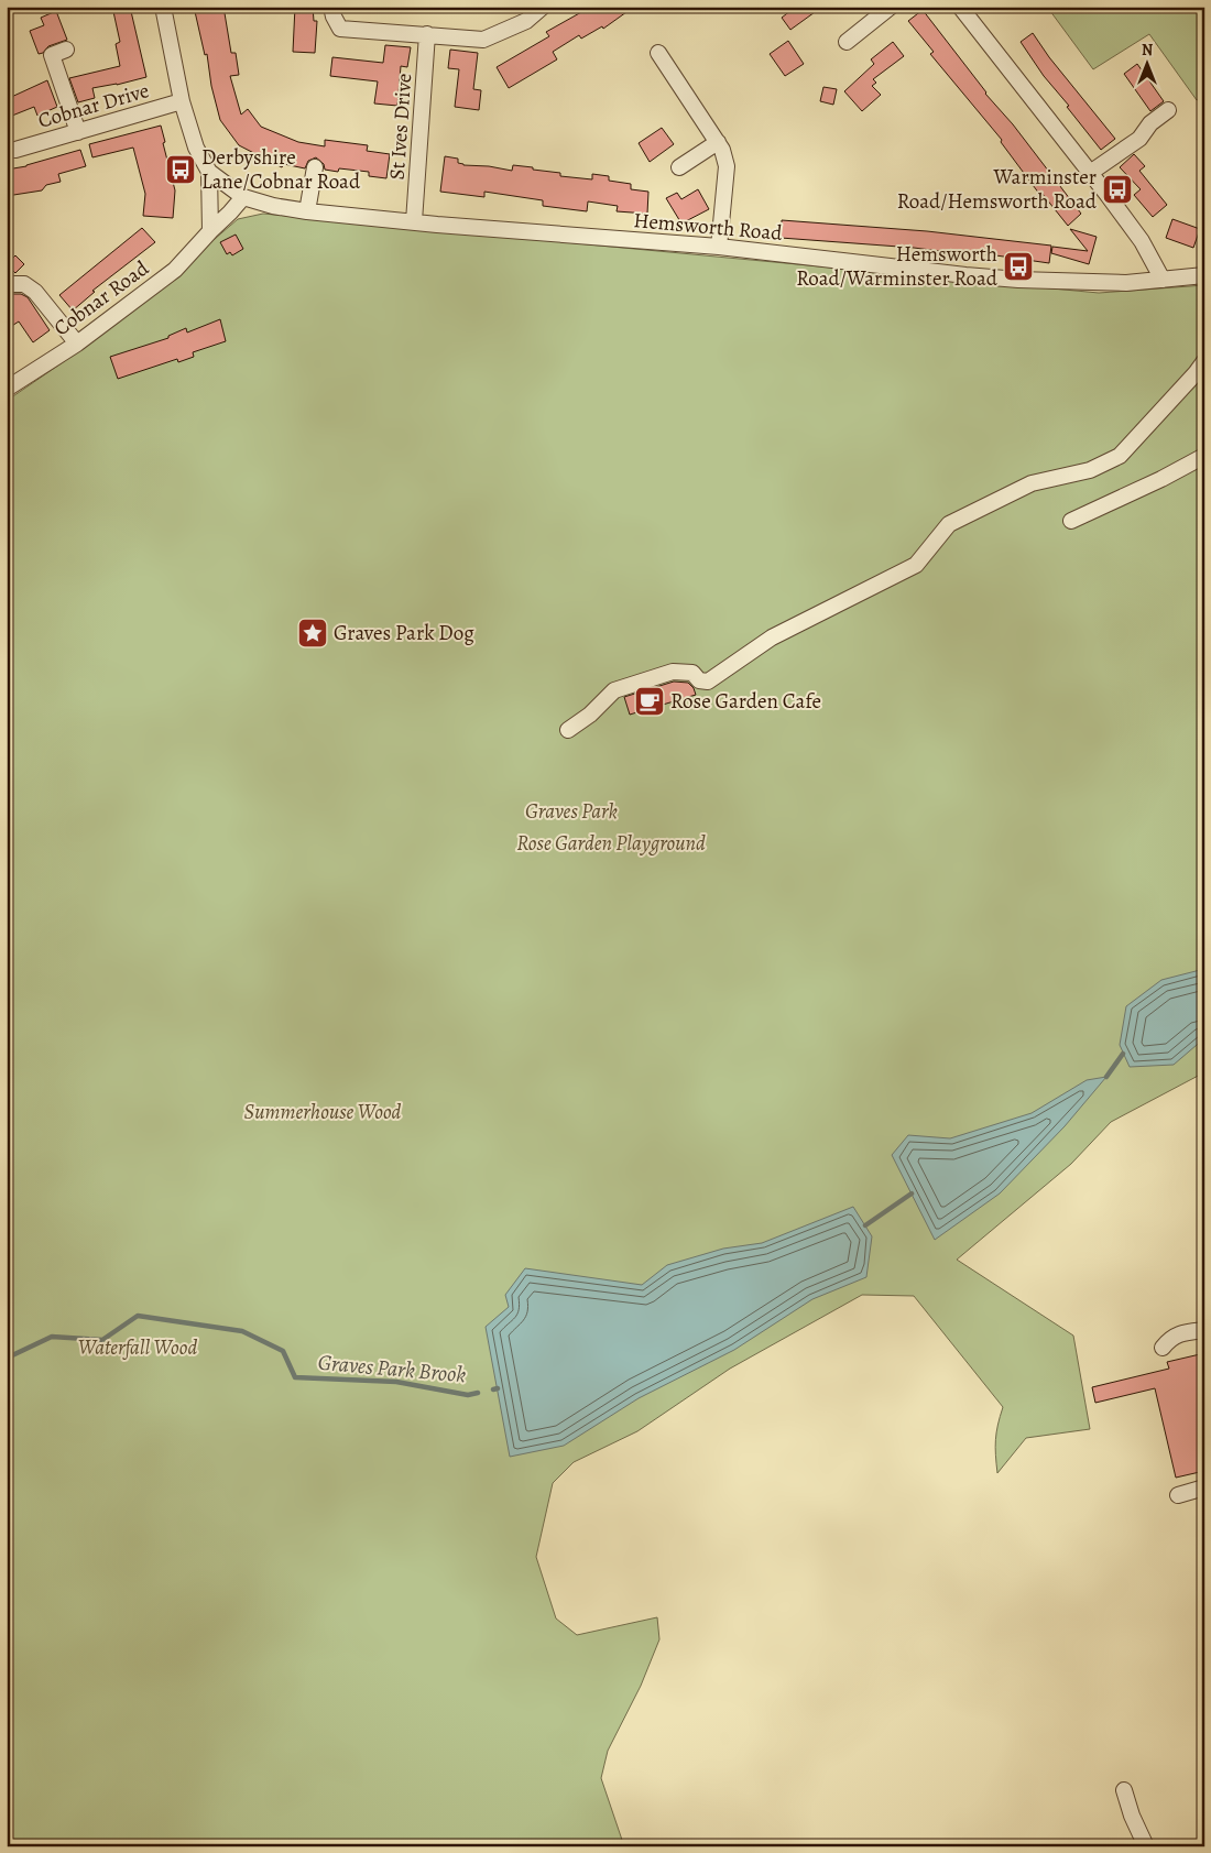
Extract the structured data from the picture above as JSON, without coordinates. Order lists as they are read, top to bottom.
{
  "streets": {
    "street": [
      "Cobnar Drive",
      "St Ives Drive",
      "Hemsworth Road",
      "Cobnar Road"
    ]
  },
  "crossings": [
    ["St Ives Drive", "Hemsworth Road"],
    ["Hemsworth Road", "Cobnar Road"]
  ],
  "water": ["Graves Park Brook"],
  "parks": [
    "Graves Park",
    "Rose Garden Playground",
    "Summerhouse Wood",
    "Waterfall Wood"
  ],
  "places": {
    "bus stop": ["Derbyshire Lane/Cobnar Road", "Warminster Road/Hemsworth Road", "Hemsworth Road/Warminster Road"],
    "place": ["Graves Park Dog"],
    "cafe": ["Rose Garden Cafe"]
  },
  "north": "top"
}
